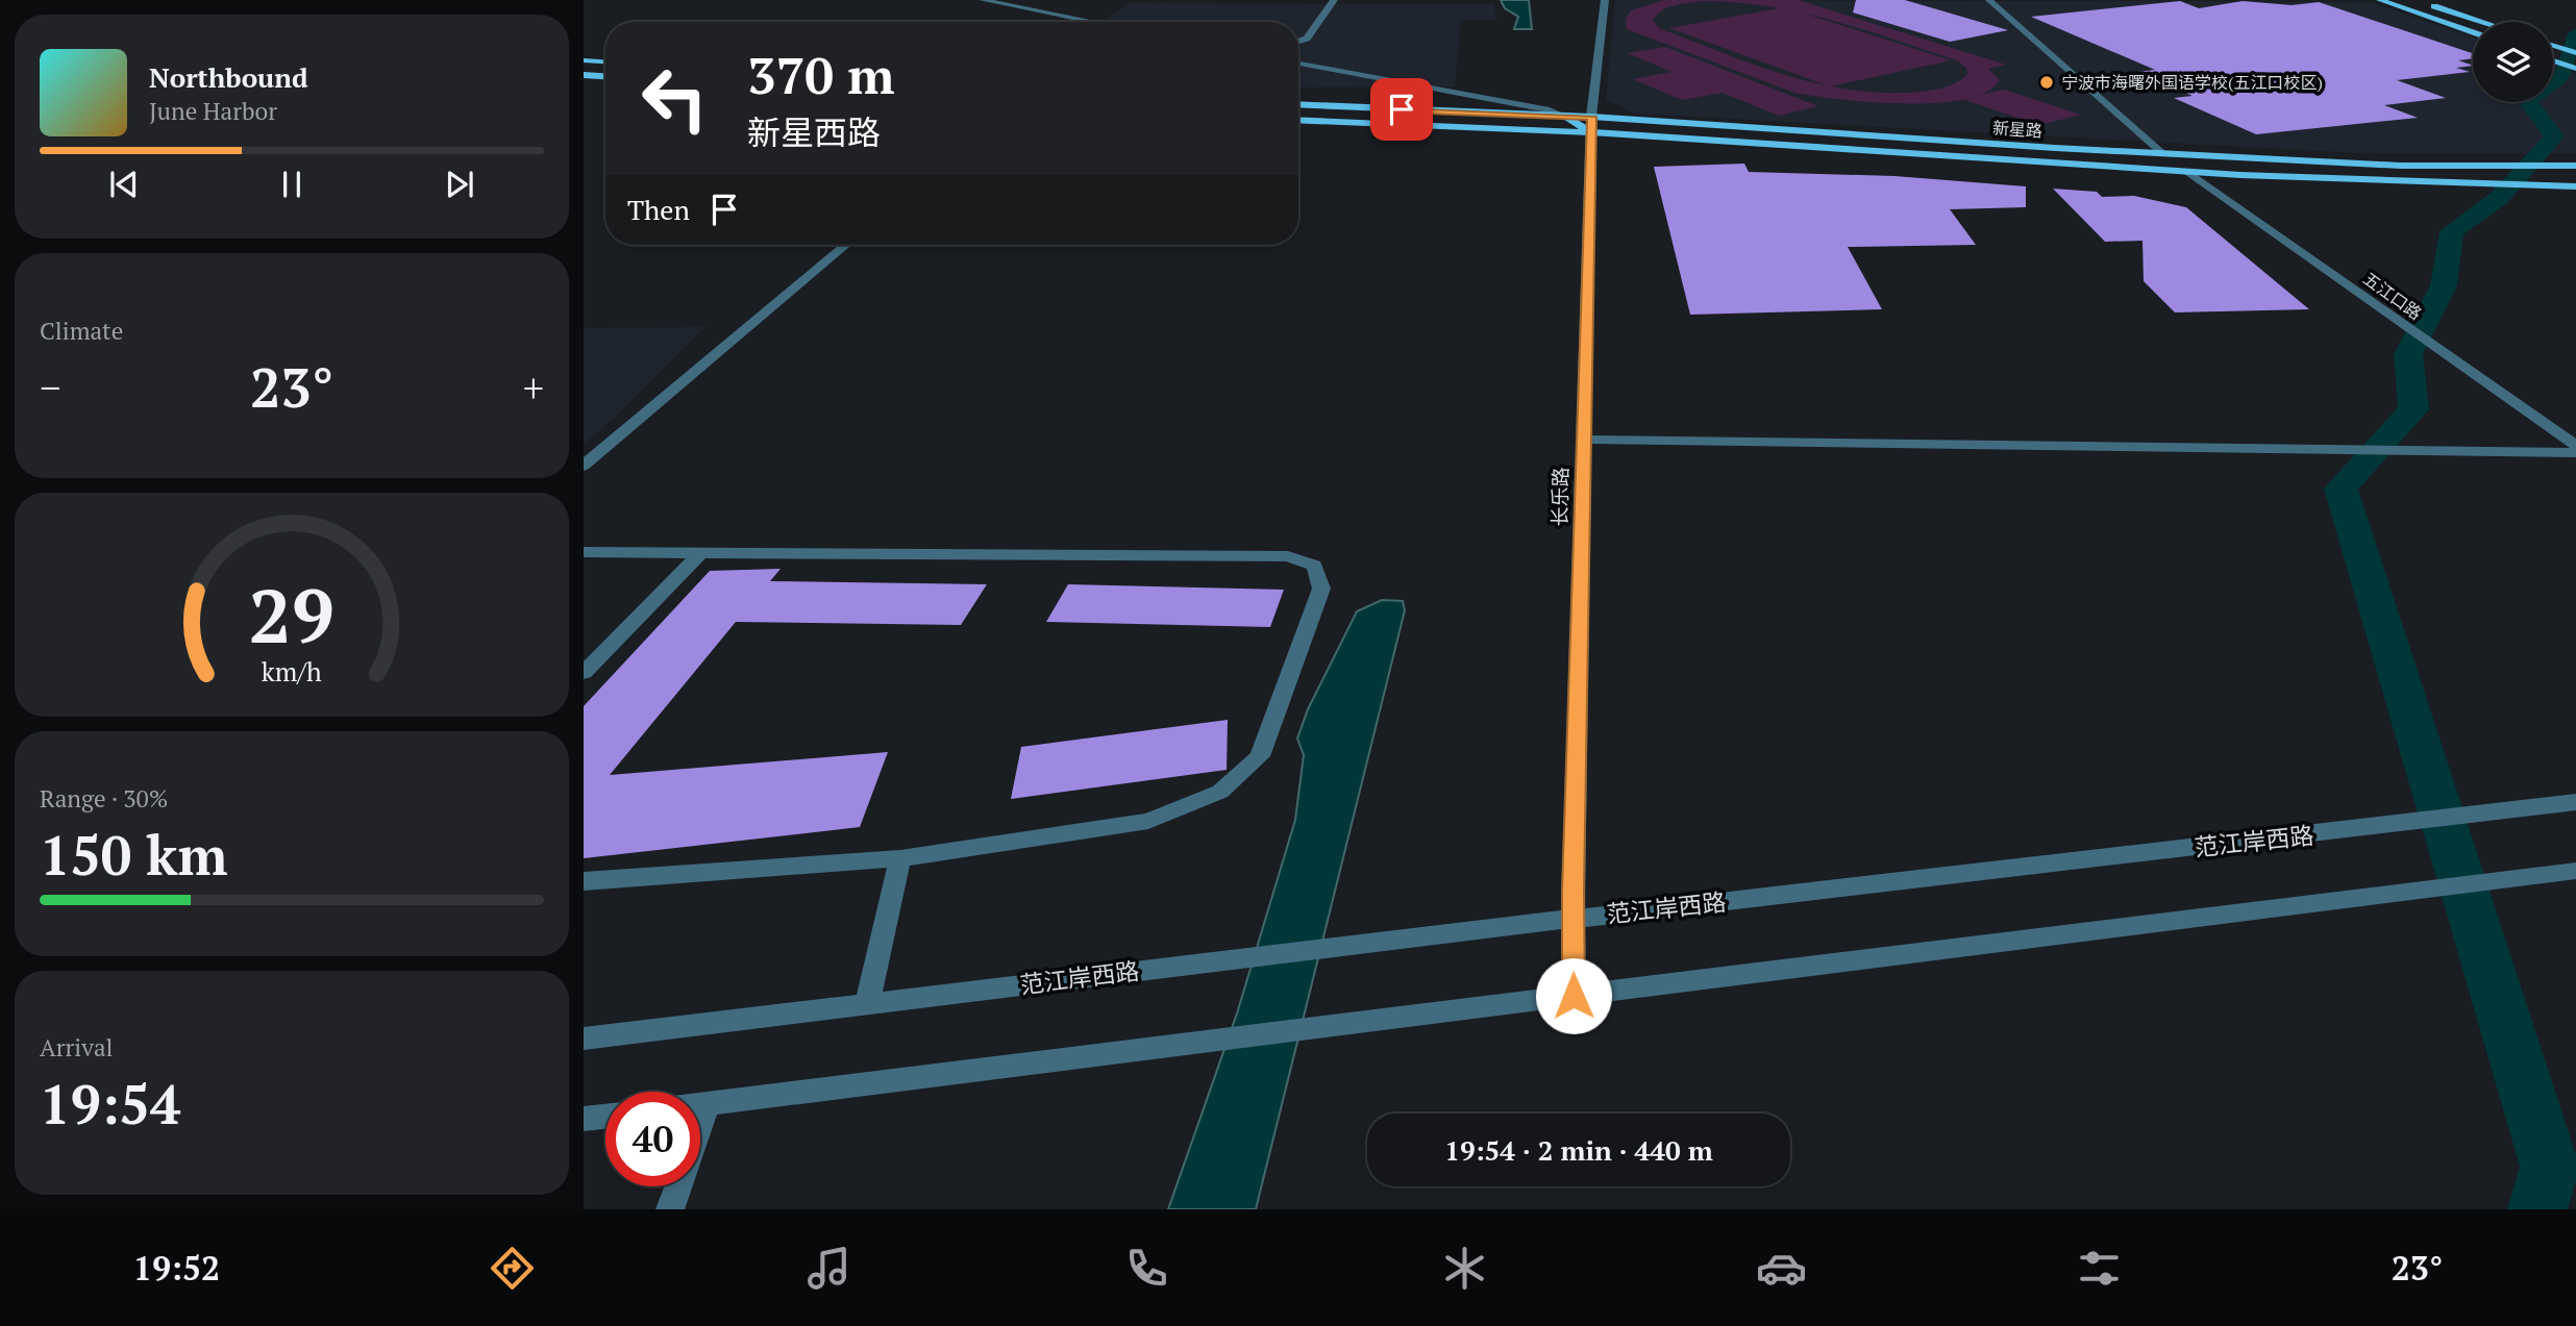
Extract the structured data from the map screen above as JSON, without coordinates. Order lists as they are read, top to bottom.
{
  "streets": {
    "main road": ["新星路"],
    "street": ["五江口路", "长乐路", "范江岸西路"]
  },
  "crossings": [
    ["新星路", "长乐路"],
    ["长乐路", "范江岸西路"]
  ],
  "places": ["宁波市海曙外国语学校(五江口校区)"],
  "page": {
    "turn": ["370 m", "新星西路"],
    "song": ["Northbound", "June Harbor"],
    "then": "Then",
    "tile": [
      "Climate",
      ["Range · 30%", "150 km"],
      ["Arrival", "19:54"]
    ],
    "heat": ["−", "23°", "+"],
    "limit": "40",
    "trip": "19:54 · 2 min · 440 m",
    "tabs": ["19:52", "23°"],
    "gauge": ["29", "km/h"]
  }
}
